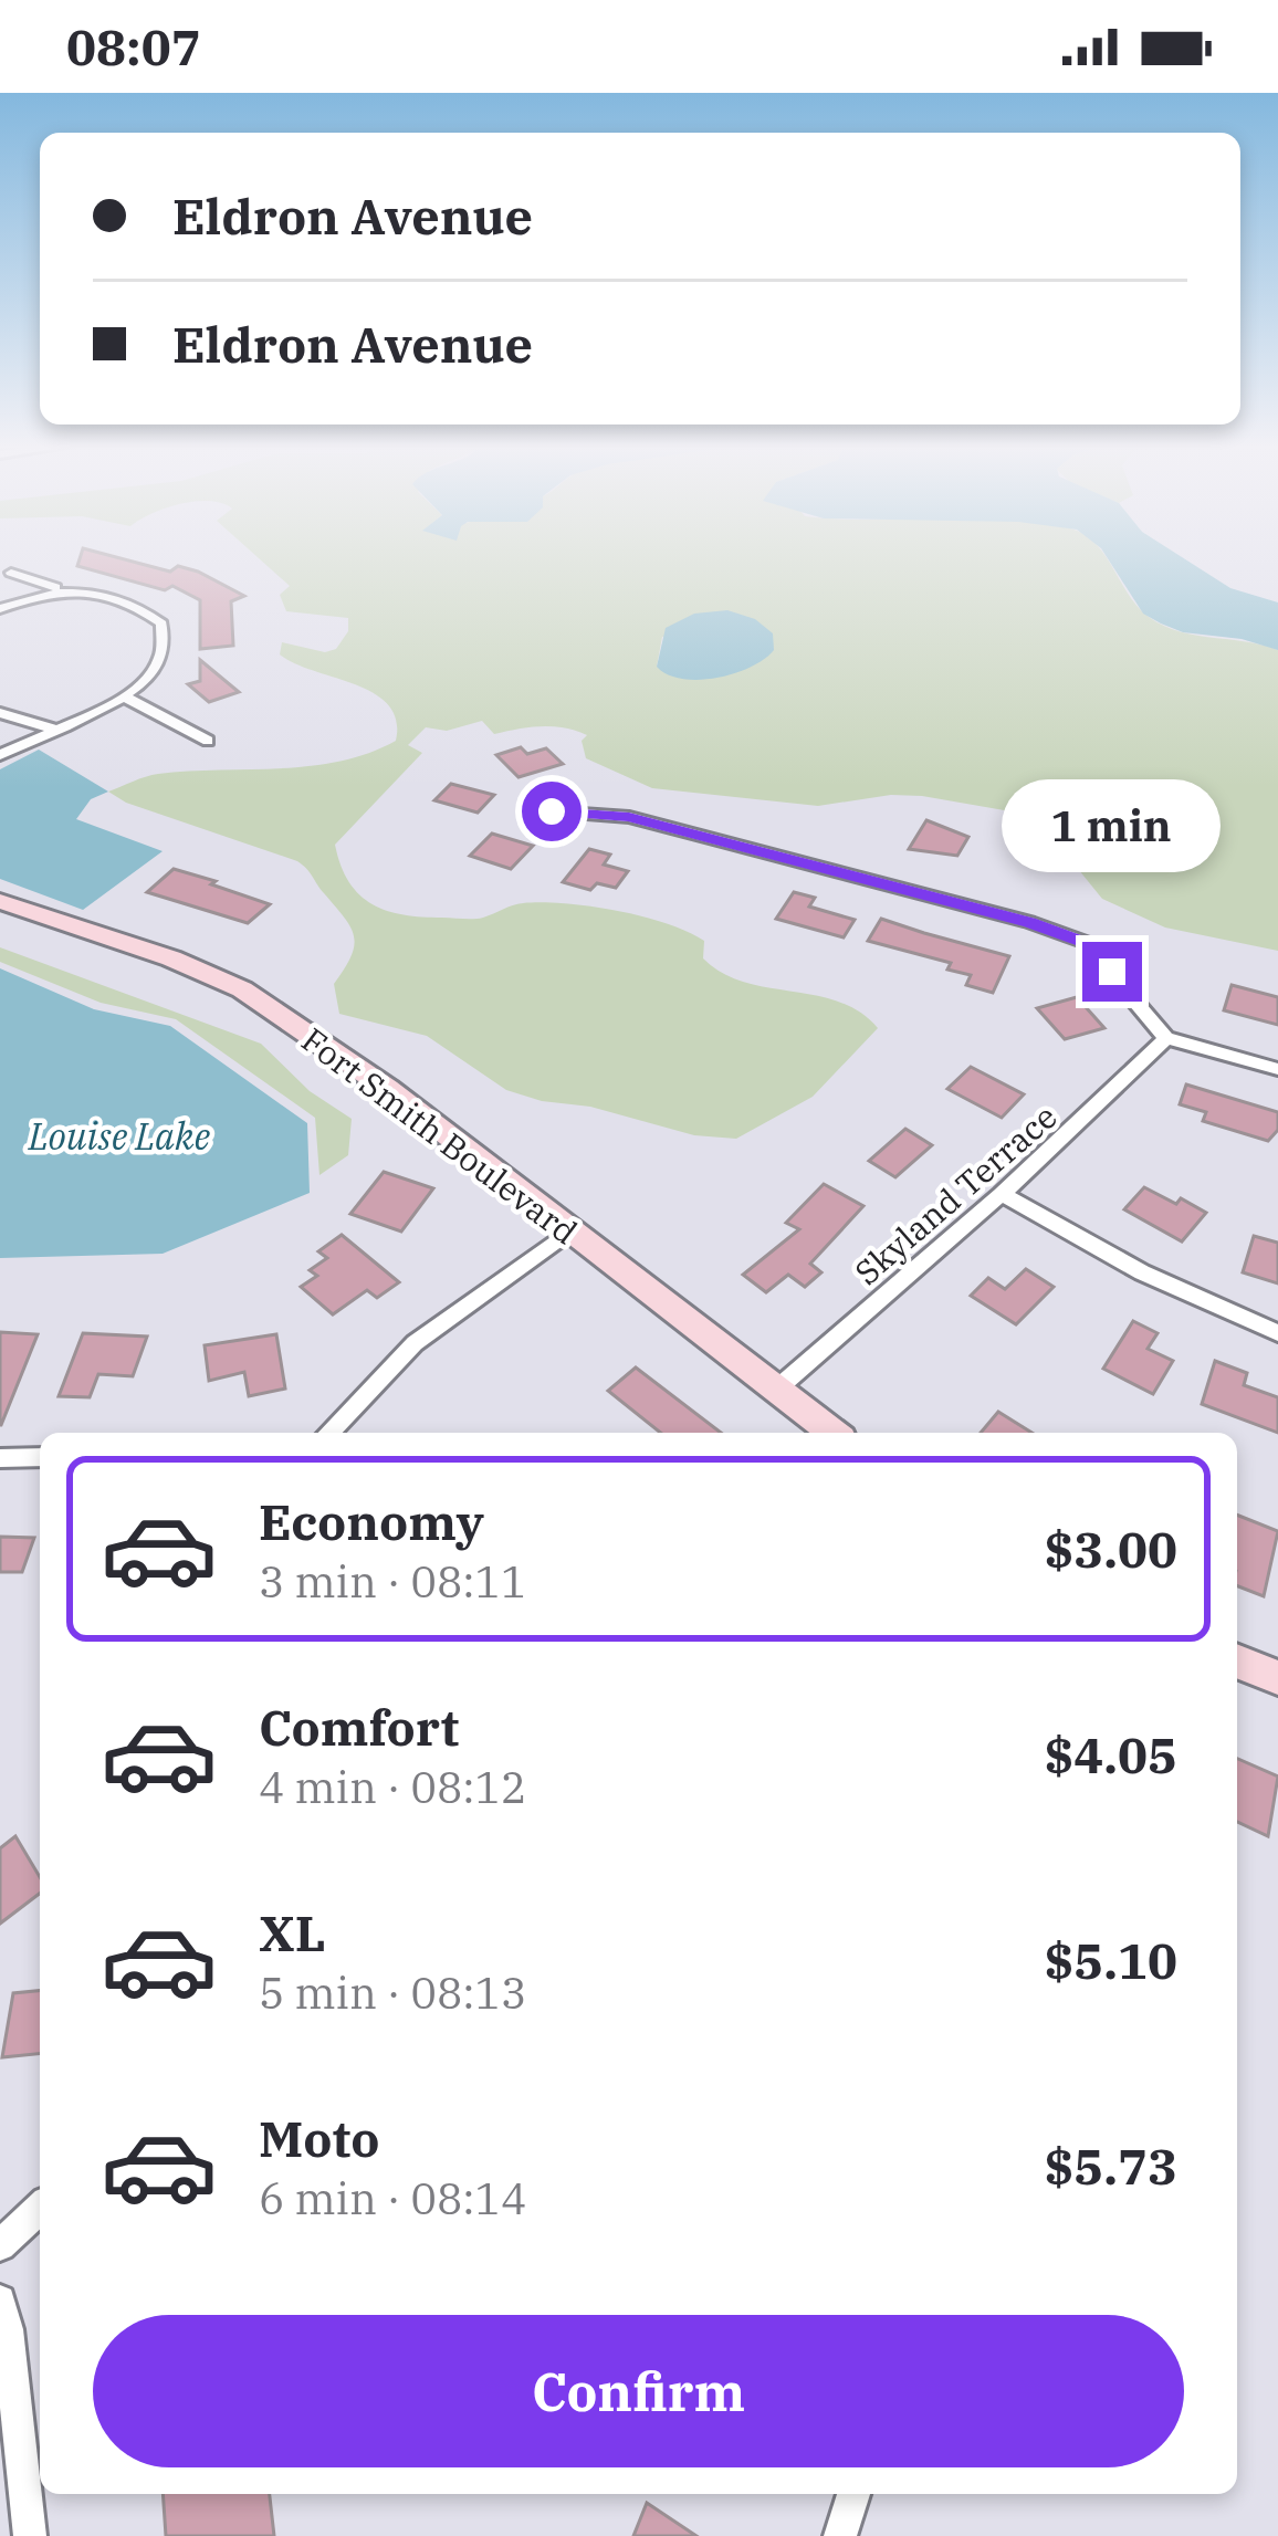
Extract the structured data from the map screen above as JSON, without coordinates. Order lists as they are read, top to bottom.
{
  "streets": {
    "street": ["Fort Smith Boulevard", "Skyland Terrace"]
  },
  "crossings": [
    ["Fort Smith Boulevard", "Skyland Terrace"]
  ],
  "water": ["Louise Lake"],
  "page": {
    "status": "08:07",
    "banner": ["Eldron Avenue", "Eldron Avenue"],
    "bubble": "1 min",
    "list": [
      {
        "name": "Economy",
        "note": "3 min · 08:11",
        "value": "$3.00"
      },
      {
        "name": "Comfort",
        "note": "4 min · 08:12",
        "value": "$4.05"
      },
      {
        "name": "XL",
        "note": "5 min · 08:13",
        "value": "$5.10"
      },
      {
        "name": "Moto",
        "note": "6 min · 08:14",
        "value": "$5.73"
      }
    ],
    "buttons": "Confirm"
  }
}
